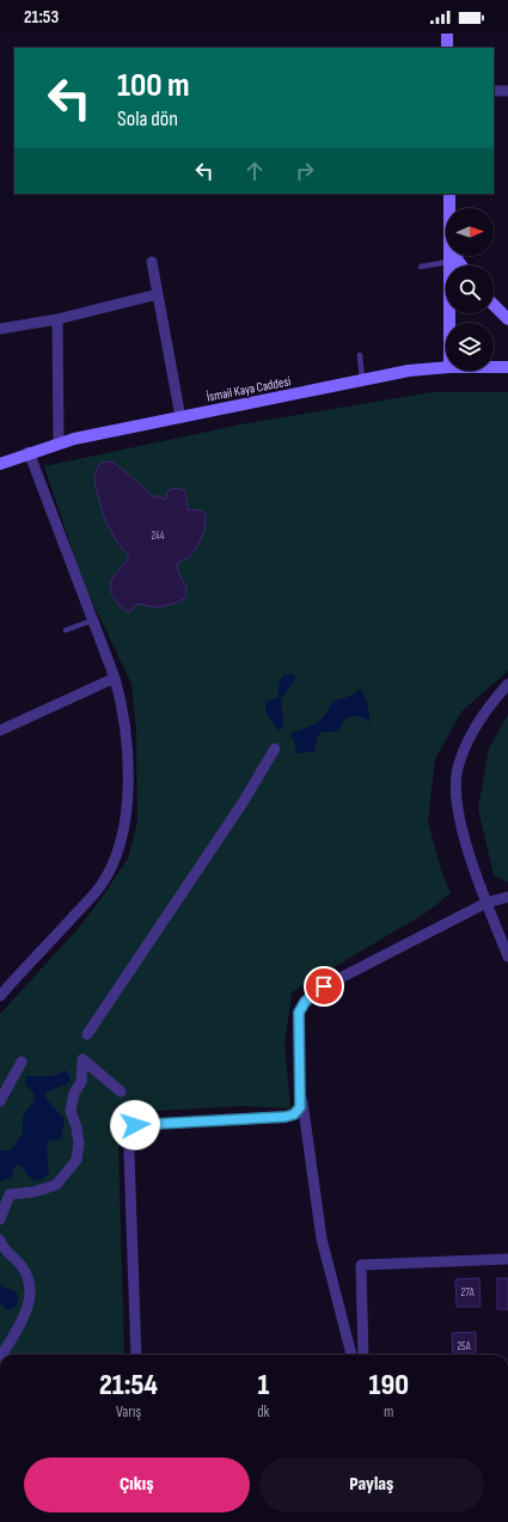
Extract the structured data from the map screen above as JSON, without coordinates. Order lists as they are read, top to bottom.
{
  "streets": {
    "street": ["İsmail Kaya Caddesi"]
  },
  "house_numbers": ["244", "27A", "25A"],
  "north": "right",
  "page": {
    "status": "21:53",
    "turn": ["100 m", "Sola dön"],
    "eta": [
      "21:54",
      "Varış",
      "1",
      "dk",
      "190",
      "m"
    ],
    "buttons": ["Çıkış", "Paylaş"]
  }
}
